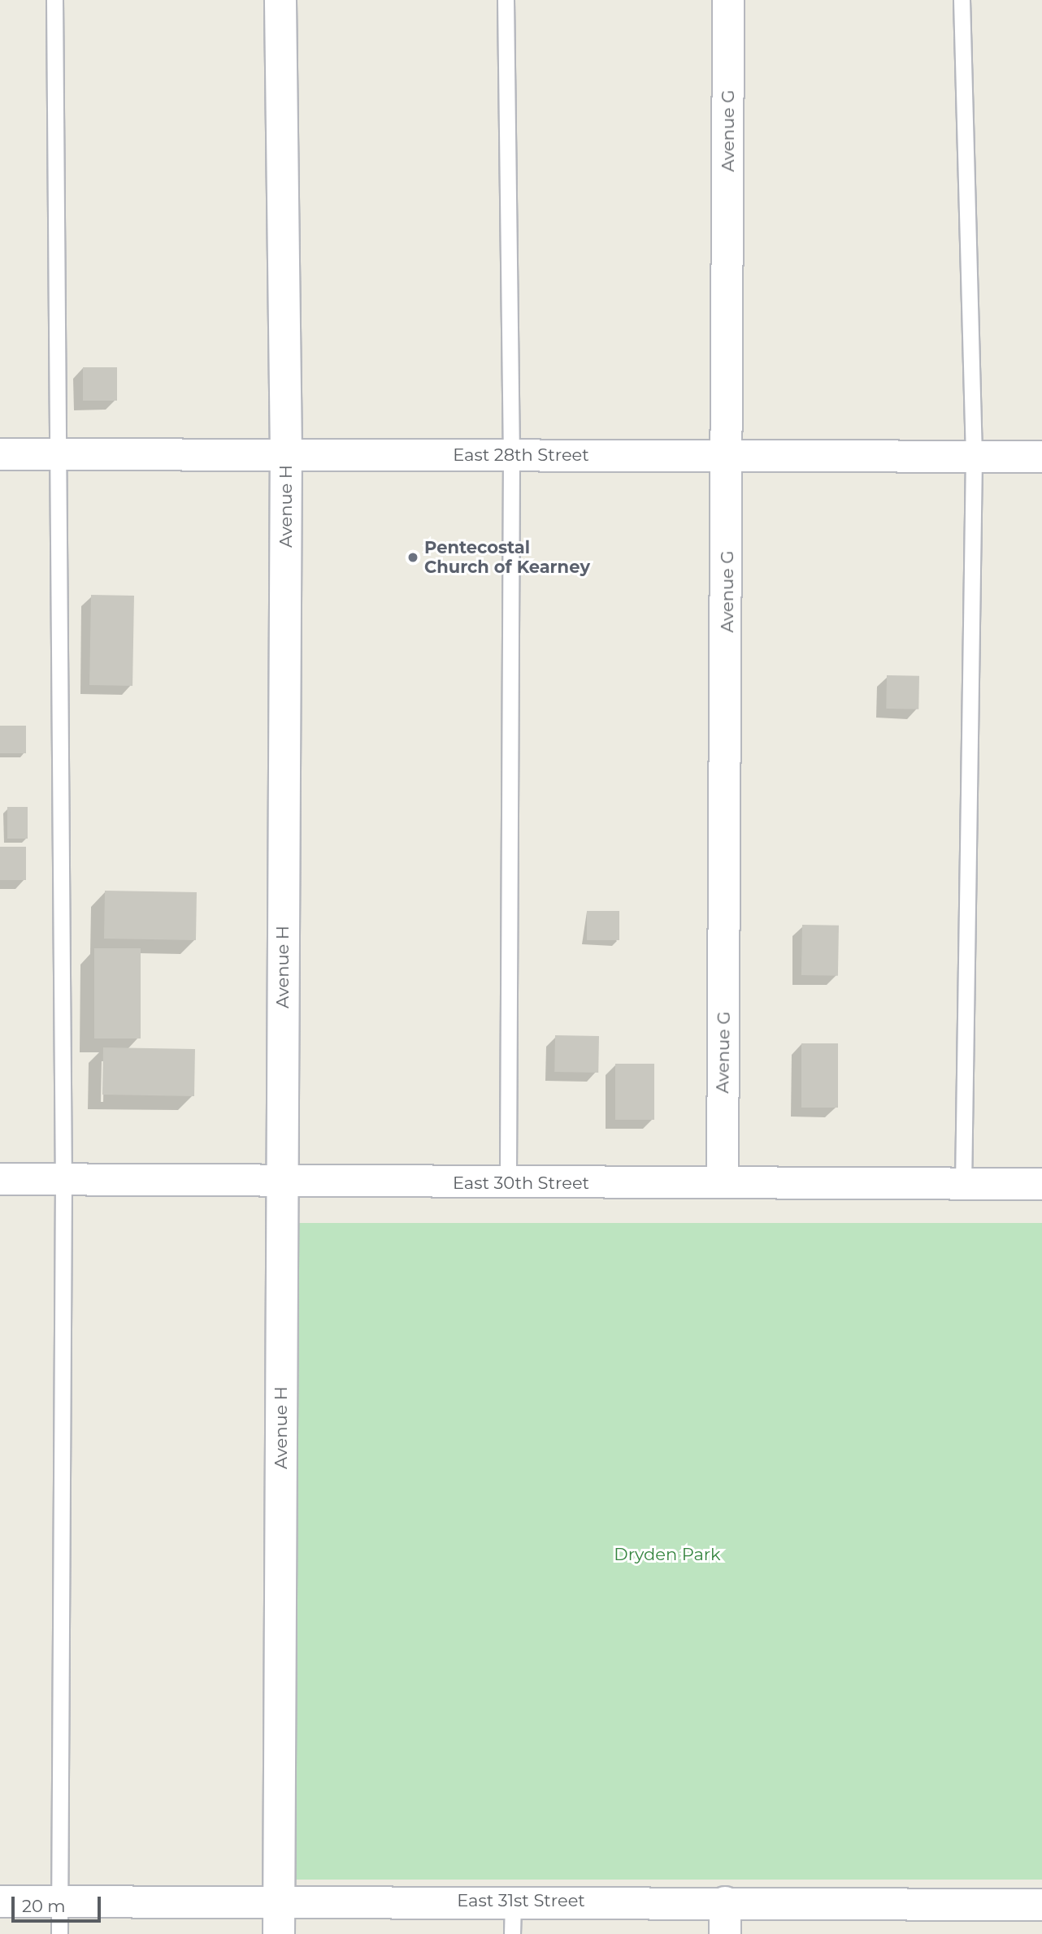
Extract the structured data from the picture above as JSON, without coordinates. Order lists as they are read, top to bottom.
{
  "streets": {
    "street": [
      "Avenue G",
      "East 28th Street",
      "Avenue H",
      "East 30th Street",
      "East 31st Street"
    ]
  },
  "crossings": [
    ["Avenue G", "East 28th Street"],
    ["Avenue G", "East 30th Street"],
    ["East 28th Street", "Avenue H"],
    ["Avenue H", "East 30th Street"],
    ["Avenue H", "East 31st Street"]
  ],
  "parks": ["Dryden Park"],
  "places": ["Pentecostal Church of Kearney"],
  "scale_bar": "20 m"
}
